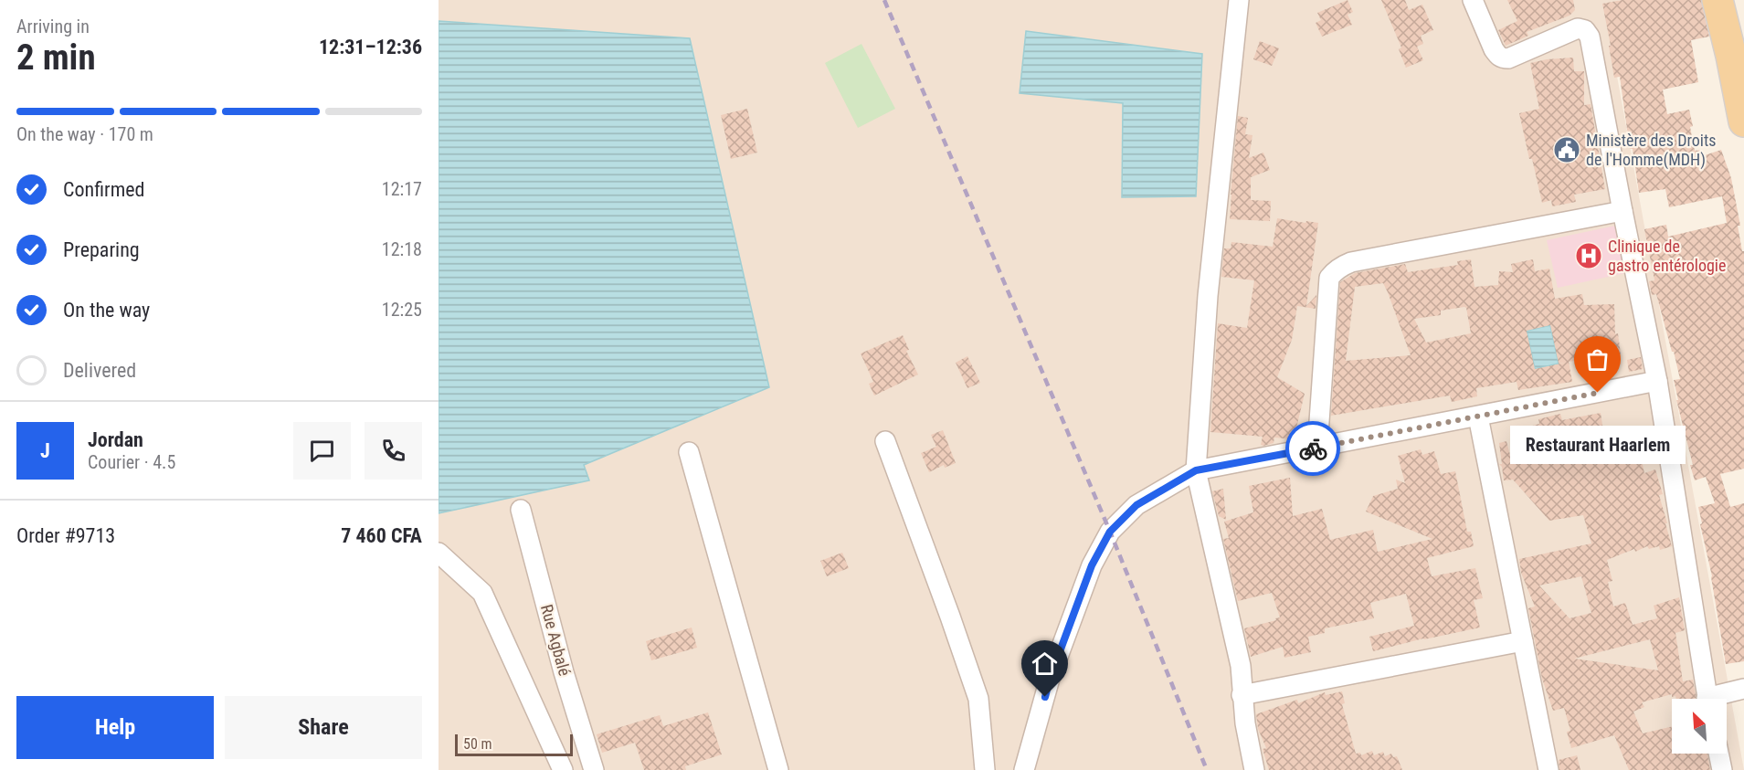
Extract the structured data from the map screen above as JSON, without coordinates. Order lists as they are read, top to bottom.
{
  "streets": {
    "street": ["Rue Agbalé"]
  },
  "places": {
    "public building": ["Ministère des Droits de l'Homme(MDH)"],
    "hospital": ["Clinique de gastro entérologie"],
    "other": ["Restaurant Haarlem"]
  },
  "scale_bar": "50 m",
  "north": "top left",
  "page": {
    "heading": ["2 min", "Arriving in", "12:31–12:36"],
    "panel": [
      "Jordan",
      "Courier · 4.5",
      "Order #9713",
      "7 460 CFA"
    ],
    "bar": "On the way · 170 m",
    "list": [
      ["Confirmed", "12:17"],
      ["Preparing", "12:18"],
      ["On the way", "12:25"],
      "Delivered"
    ],
    "round": "J",
    "bubble": "Restaurant Haarlem",
    "buttons": ["Help", "Share"],
    "scale": "50 m"
  }
}
